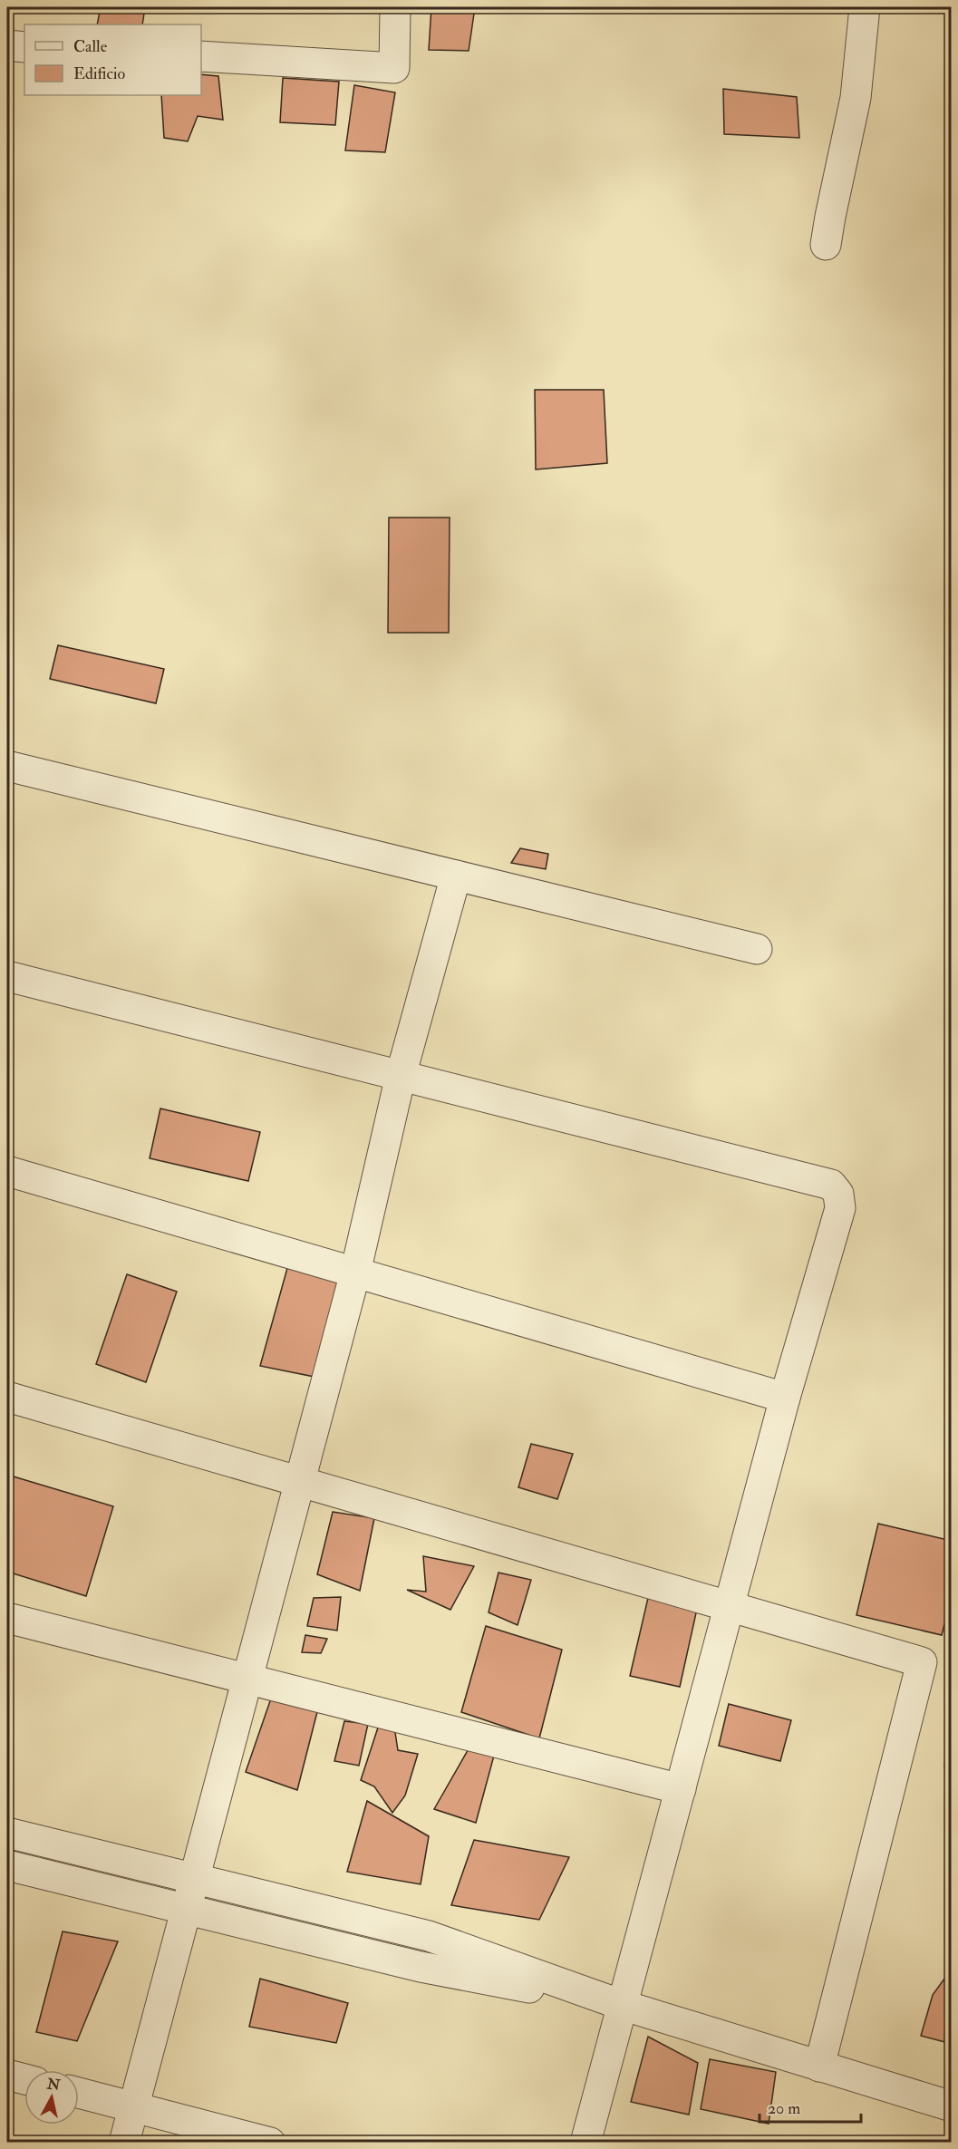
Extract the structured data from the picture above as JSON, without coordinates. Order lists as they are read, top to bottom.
{
  "legend": ["Calle", "Edificio"],
  "scale_bar": "20 m",
  "north": "top"
}
